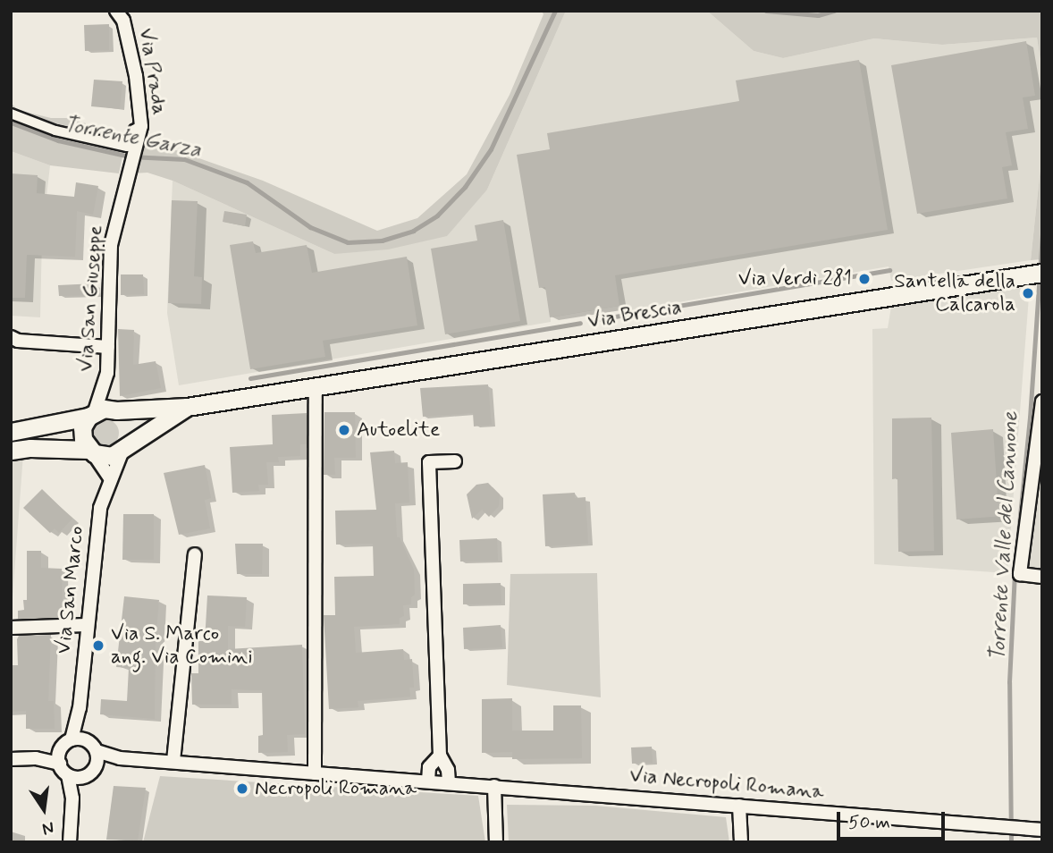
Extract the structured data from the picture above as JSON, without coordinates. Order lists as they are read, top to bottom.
{
  "streets": {
    "main road": ["Via Brescia"],
    "street": [
      "Via Prada",
      "Via San Giuseppe",
      "Via San Marco",
      "Via Necropoli Romana"
    ]
  },
  "crossings": [
    ["Via Prada", "Via San Giuseppe"],
    ["Via San Giuseppe", "Via Brescia"],
    ["Via San Giuseppe", "Via San Marco"],
    ["Via Brescia", "Via San Marco"],
    ["Via San Marco", "Via Necropoli Romana"]
  ],
  "water": ["Torrente Garza", "Torrente Valle del Cannone"],
  "places": [
    "Via Verdi 281",
    "Santella della Calcarola",
    "Autoelite",
    "Via S. Marco ang. Via Comini",
    "Necropoli Romana"
  ],
  "scale_bar": "50 m",
  "north": "bottom"
}
